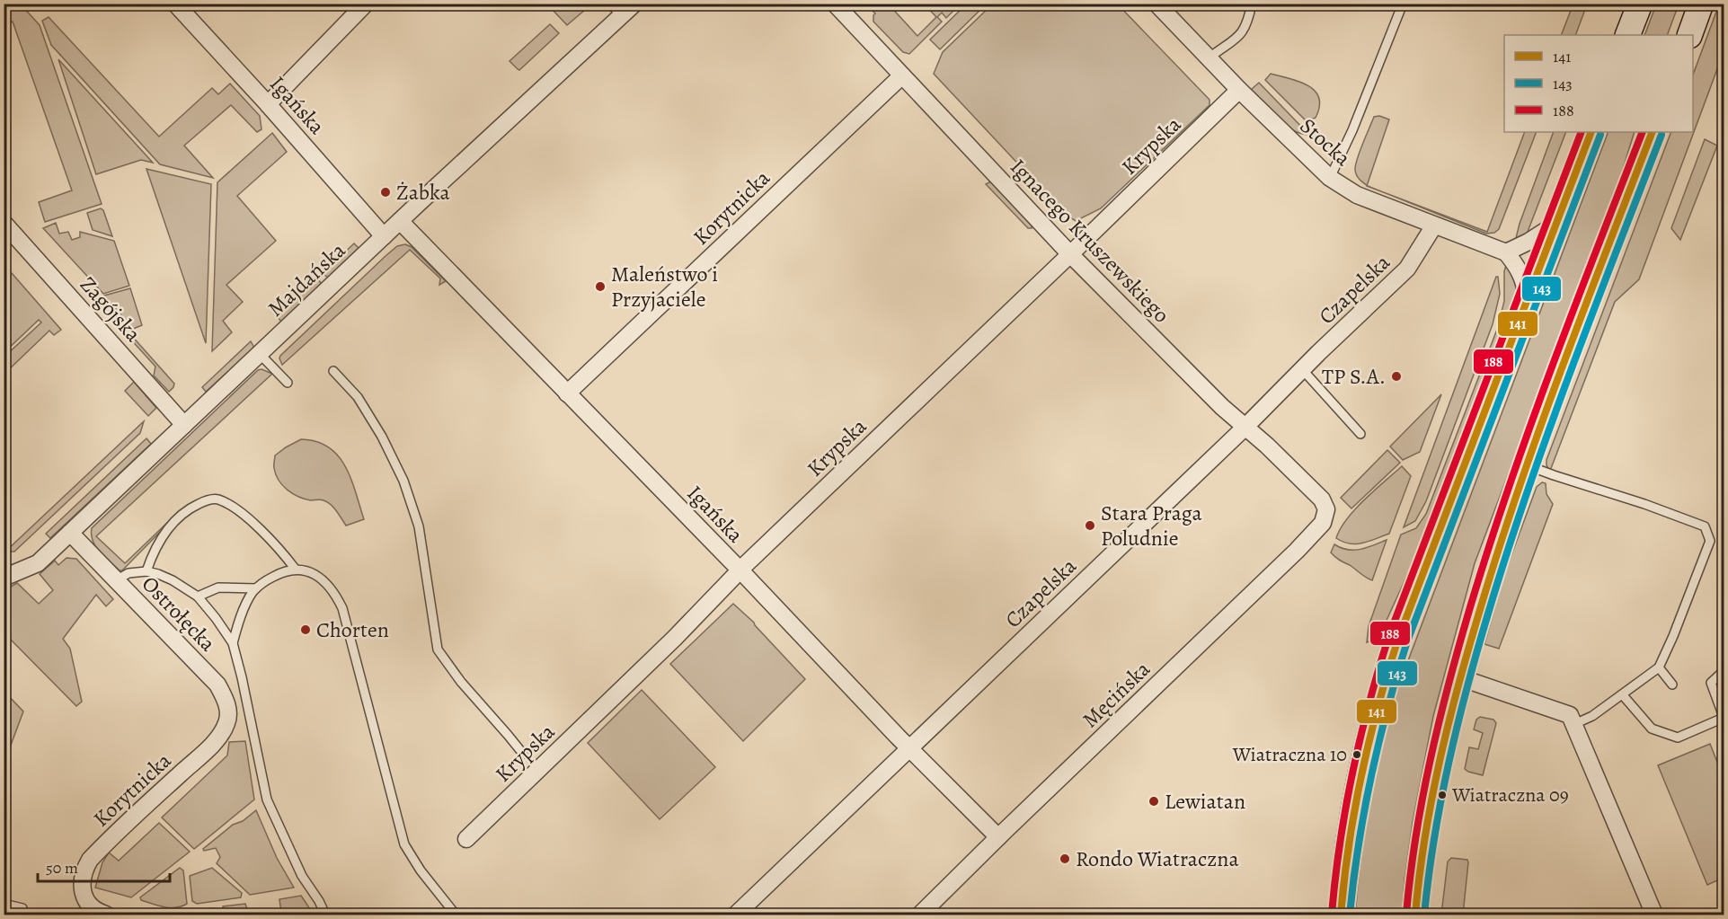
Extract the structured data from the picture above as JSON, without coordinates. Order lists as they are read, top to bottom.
{
  "streets": {
    "street": [
      "Igańska",
      "Stocka",
      "Krypska",
      "Korytnicka",
      "Ignacego Kruszewskiego",
      "Majdańska",
      "Czapelska",
      "Zagójska",
      "Ostrołęcka",
      "Męcińska"
    ]
  },
  "crossings": [
    ["Igańska", "Krypska"],
    ["Igańska", "Korytnicka"],
    ["Igańska", "Majdańska"],
    ["Igańska", "Czapelska"],
    ["Igańska", "Męcińska"],
    ["Stocka", "Krypska"],
    ["Stocka", "Czapelska"],
    ["Krypska", "Ignacego Kruszewskiego"],
    ["Korytnicka", "Ignacego Kruszewskiego"],
    ["Korytnicka", "Ostrołęcka"],
    ["Ignacego Kruszewskiego", "Czapelska"],
    ["Ignacego Kruszewskiego", "Męcińska"],
    ["Majdańska", "Zagójska"],
    ["Majdańska", "Ostrołęcka"]
  ],
  "places": [
    "Żabka",
    "Maleństwo i Przyjaciele",
    "TP S.A.",
    "Stara Praga Poludnie",
    "Chorten",
    "Wiatraczna 10",
    "Wiatraczna 09",
    "Lewiatan",
    "Rondo Wiatraczna"
  ],
  "lines": ["transit line 141", "transit line 188", "transit line 143"],
  "legend": ["141", "143", "188"],
  "scale_bar": "50 m"
}
